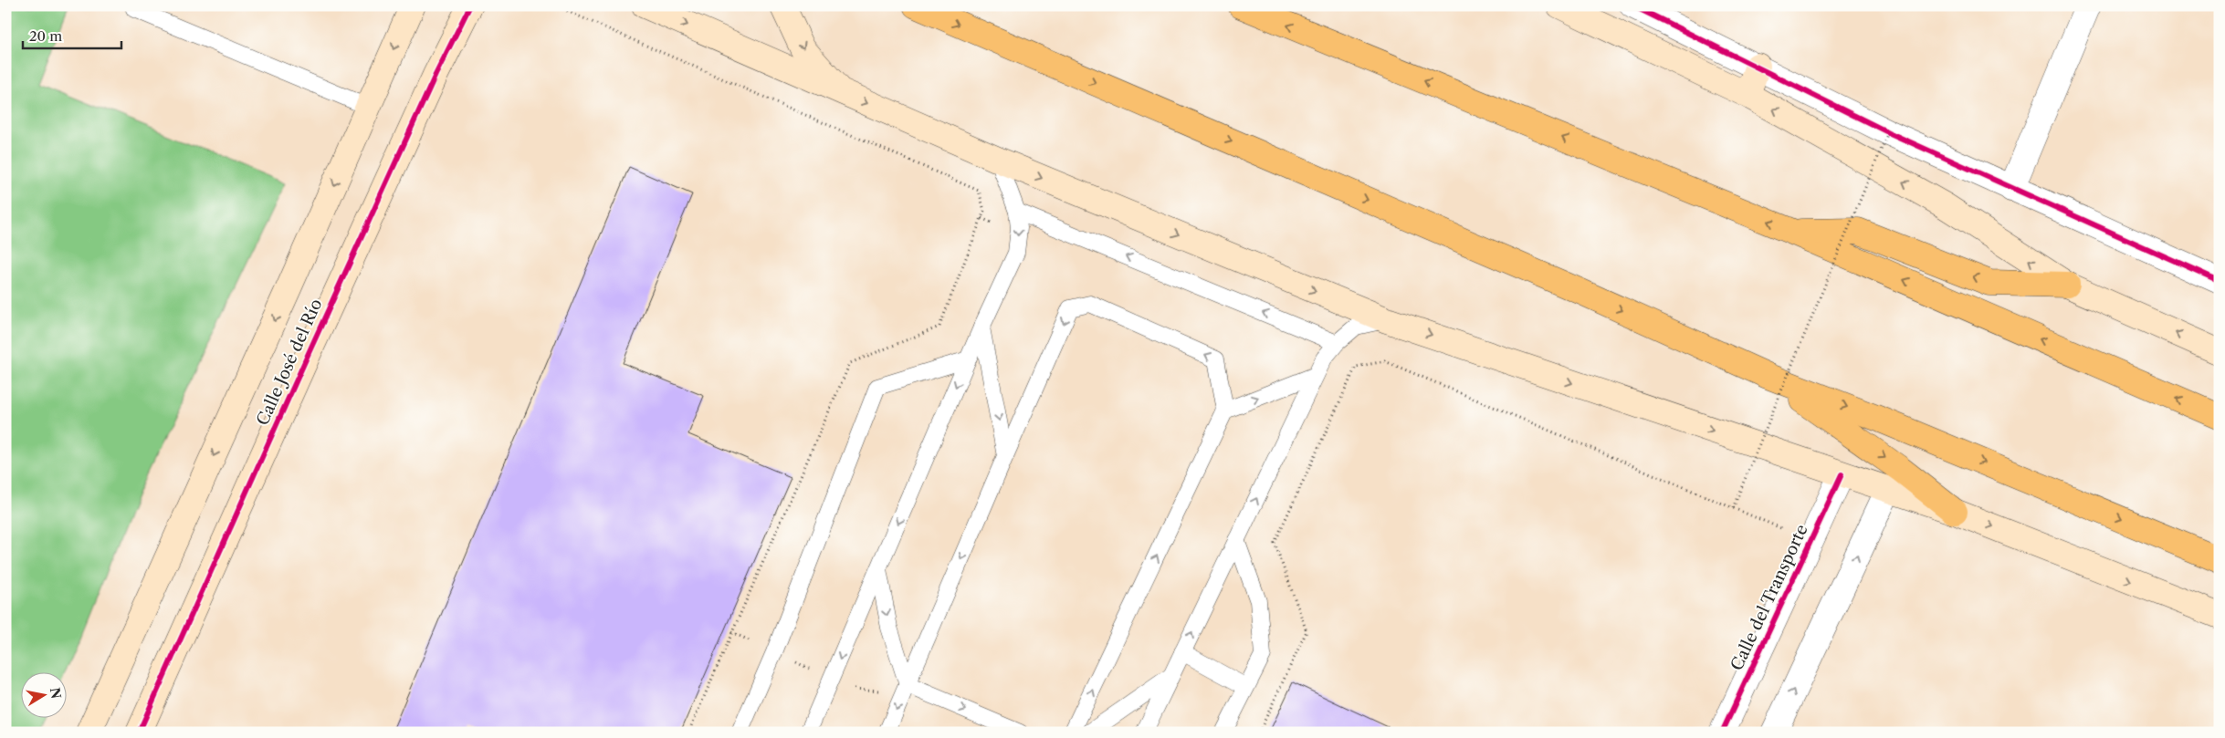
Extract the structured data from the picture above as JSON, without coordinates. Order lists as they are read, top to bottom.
{
  "streets": {
    "main road": ["Calle José del Río"],
    "street": ["Calle del Transporte"]
  },
  "scale_bar": "20 m",
  "north": "right"
}
